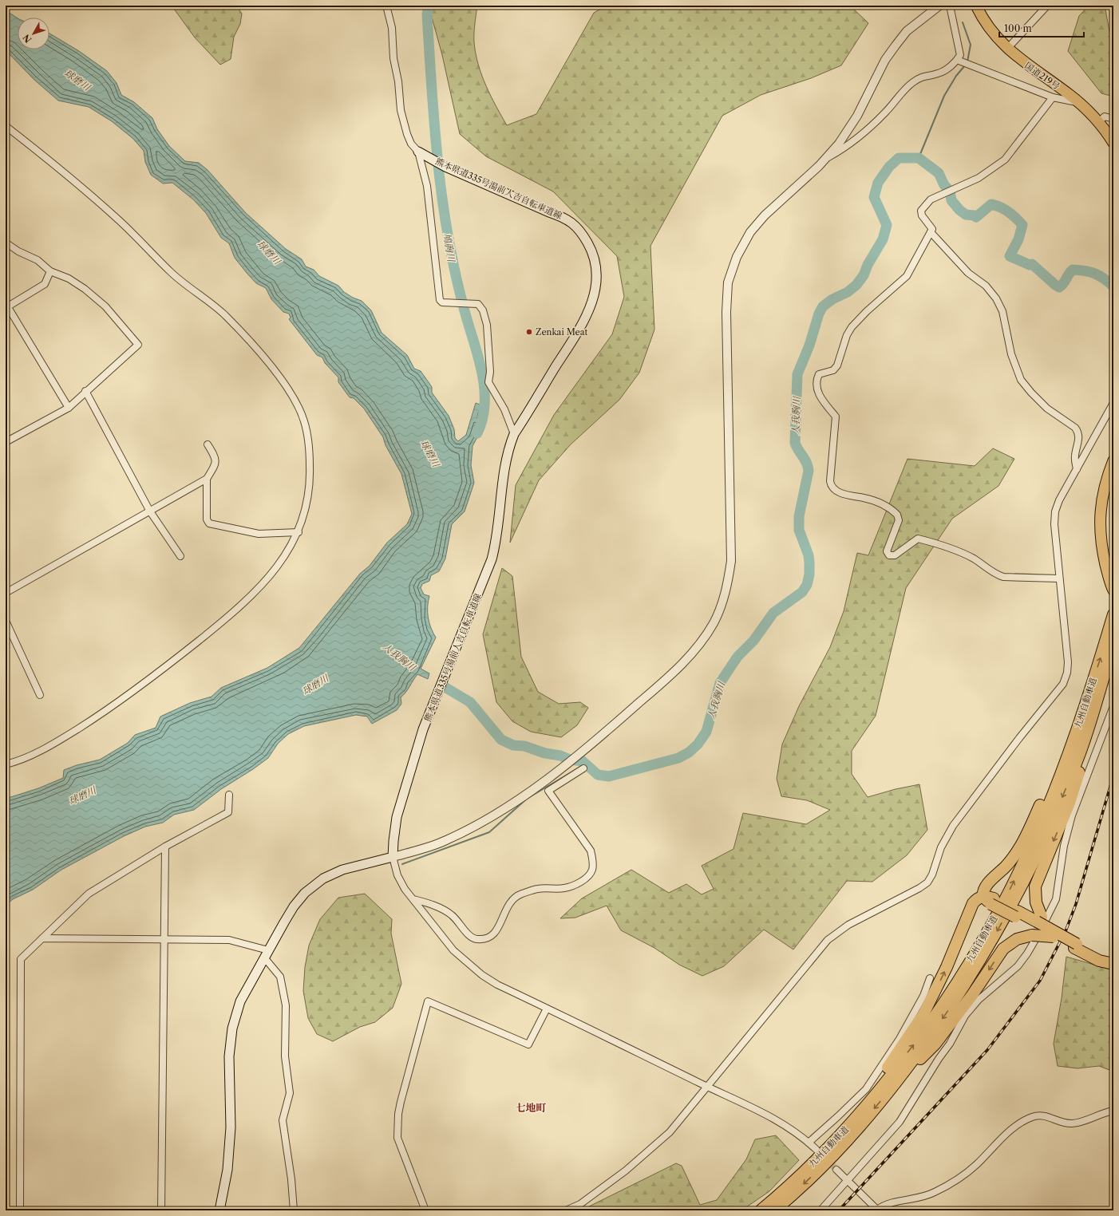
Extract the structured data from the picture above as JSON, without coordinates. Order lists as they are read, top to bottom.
{
  "streets": {
    "highway": ["国道219号", "九州自動車道"],
    "main road": ["熊本県道335号湯前人吉自転車道線"]
  },
  "districts": ["七地町"],
  "water": ["球磨川", "鳩胸川", "人我胸川"],
  "places": ["Zenkai Meat"],
  "scale_bar": "100 m",
  "north": "bottom left"
}
